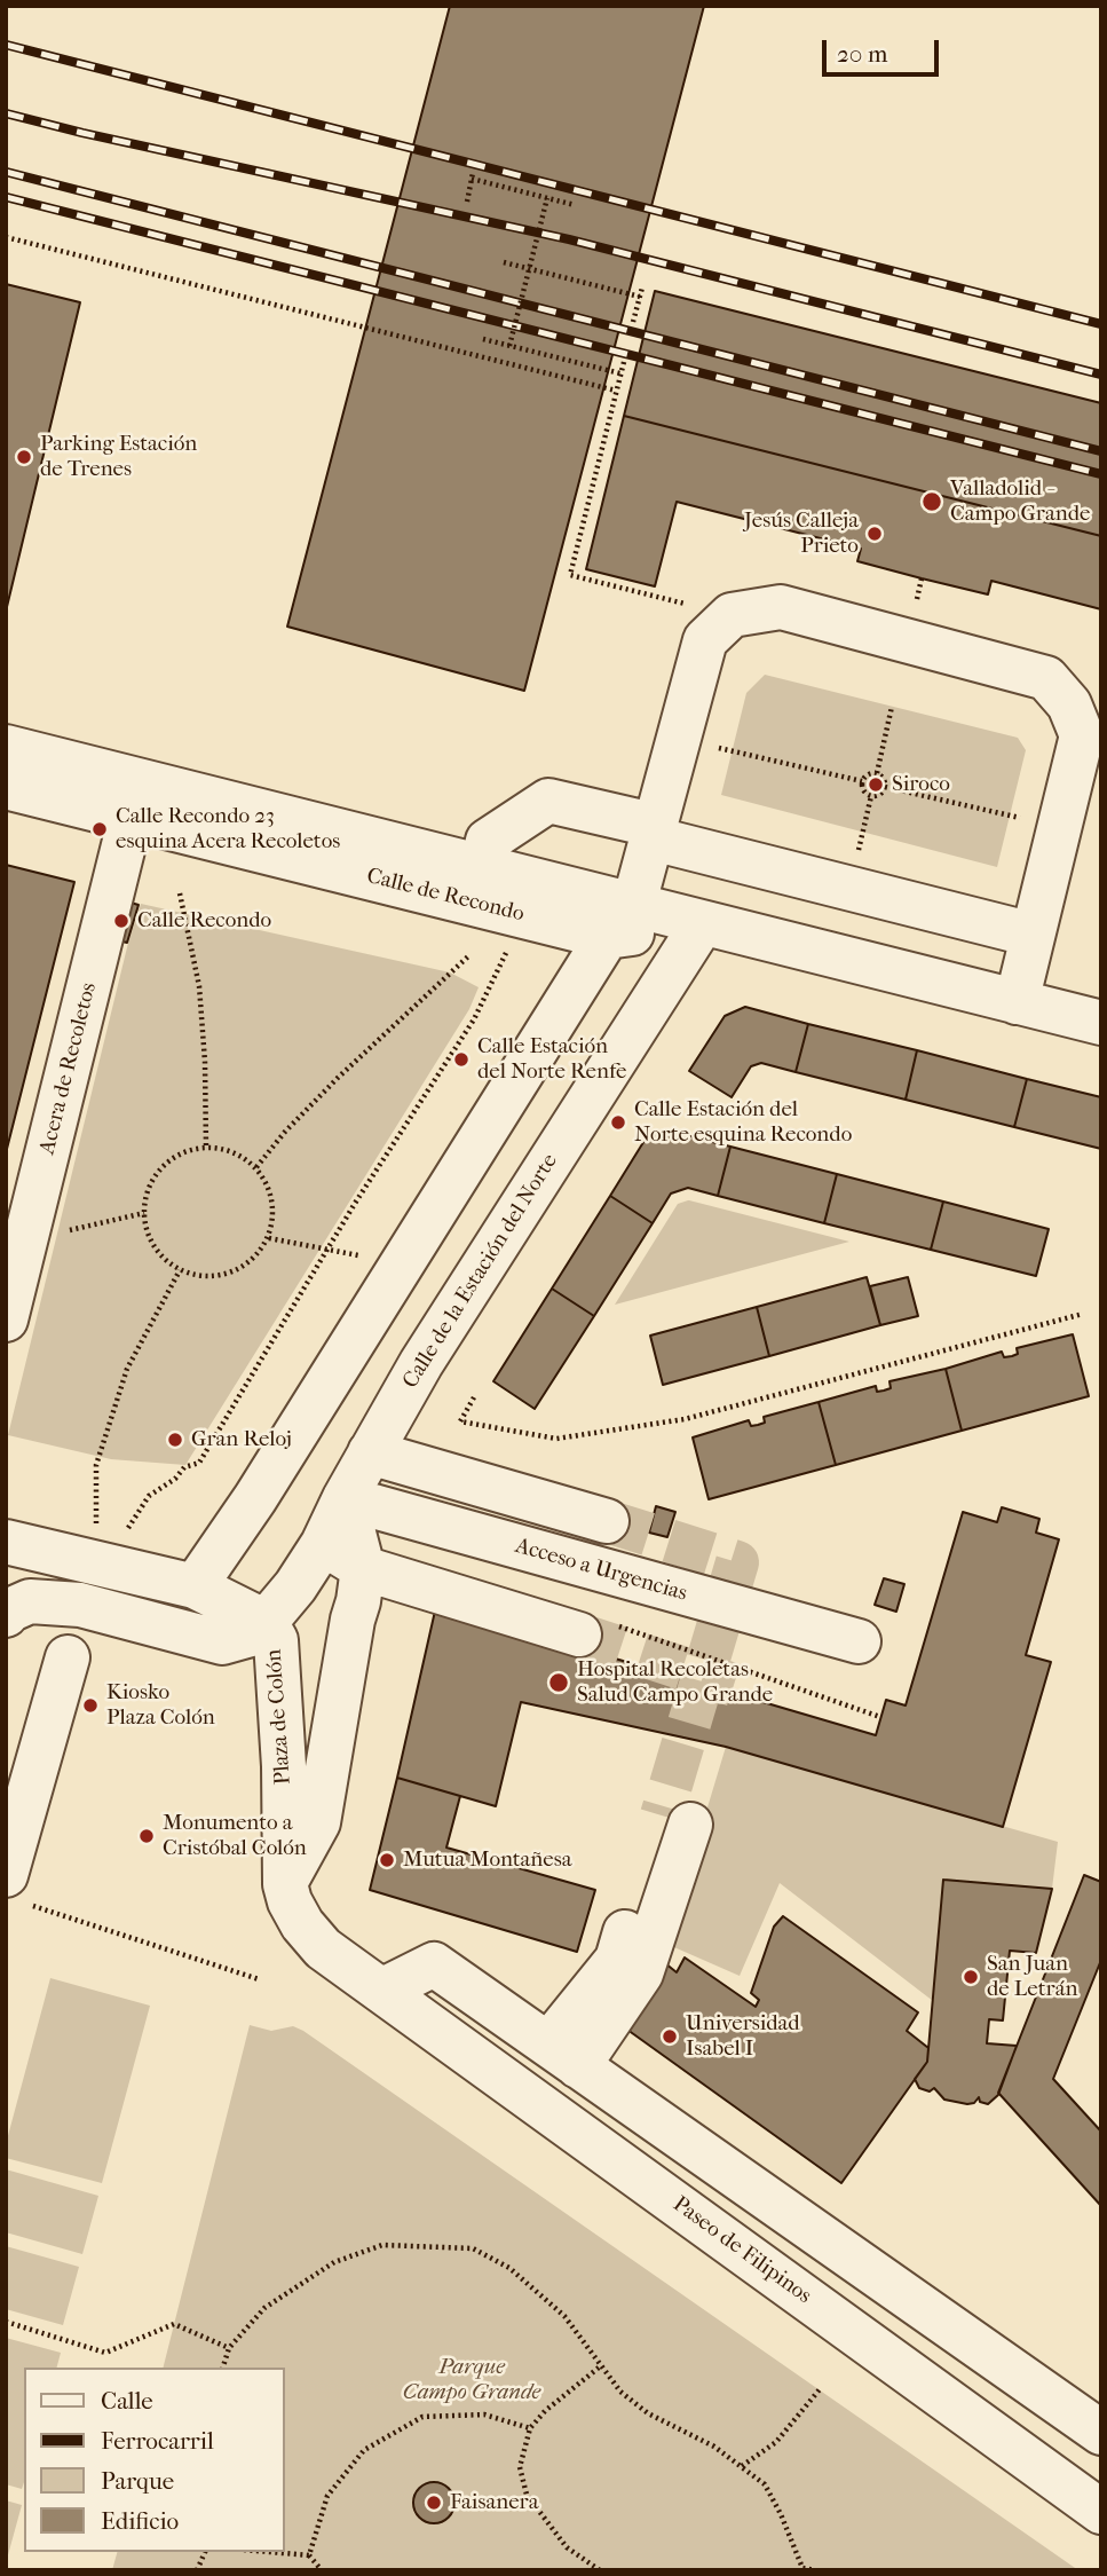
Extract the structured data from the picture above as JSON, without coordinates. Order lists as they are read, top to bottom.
{
  "streets": {
    "street": [
      "Calle de Recondo",
      "Acera de Recoletos",
      "Calle de la Estación del Norte",
      "Acceso a Urgencias",
      "Plaza de Colón",
      "Paseo de Filipinos"
    ]
  },
  "crossings": [
    ["Calle de Recondo", "Acera de Recoletos"],
    ["Calle de Recondo", "Calle de la Estación del Norte"],
    ["Calle de la Estación del Norte", "Acceso a Urgencias"],
    ["Calle de la Estación del Norte", "Plaza de Colón"],
    ["Plaza de Colón", "Paseo de Filipinos"]
  ],
  "parks": ["Parque Campo Grande"],
  "places": [
    "Parking Estación de Trenes",
    "Valladolid - Campo Grande",
    "Jesús Calleja Prieto",
    "Siroco",
    "Calle Recondo 23 esquina Acera Recoletos",
    "Calle Recondo",
    "Calle Estación del Norte Renfe",
    "Calle Estación del Norte esquina Recondo",
    "Gran Reloj",
    "Hospital Recoletas Salud Campo Grande",
    "Kiosko Plaza Colón",
    "Monumento a Cristóbal Colón",
    "Mutua Montañesa",
    "San Juan de Letrán",
    "Universidad Isabel I",
    "Faisanera"
  ],
  "legend": [
    "Calle",
    "Ferrocarril",
    "Parque",
    "Edificio"
  ],
  "scale_bar": "20 m"
}
